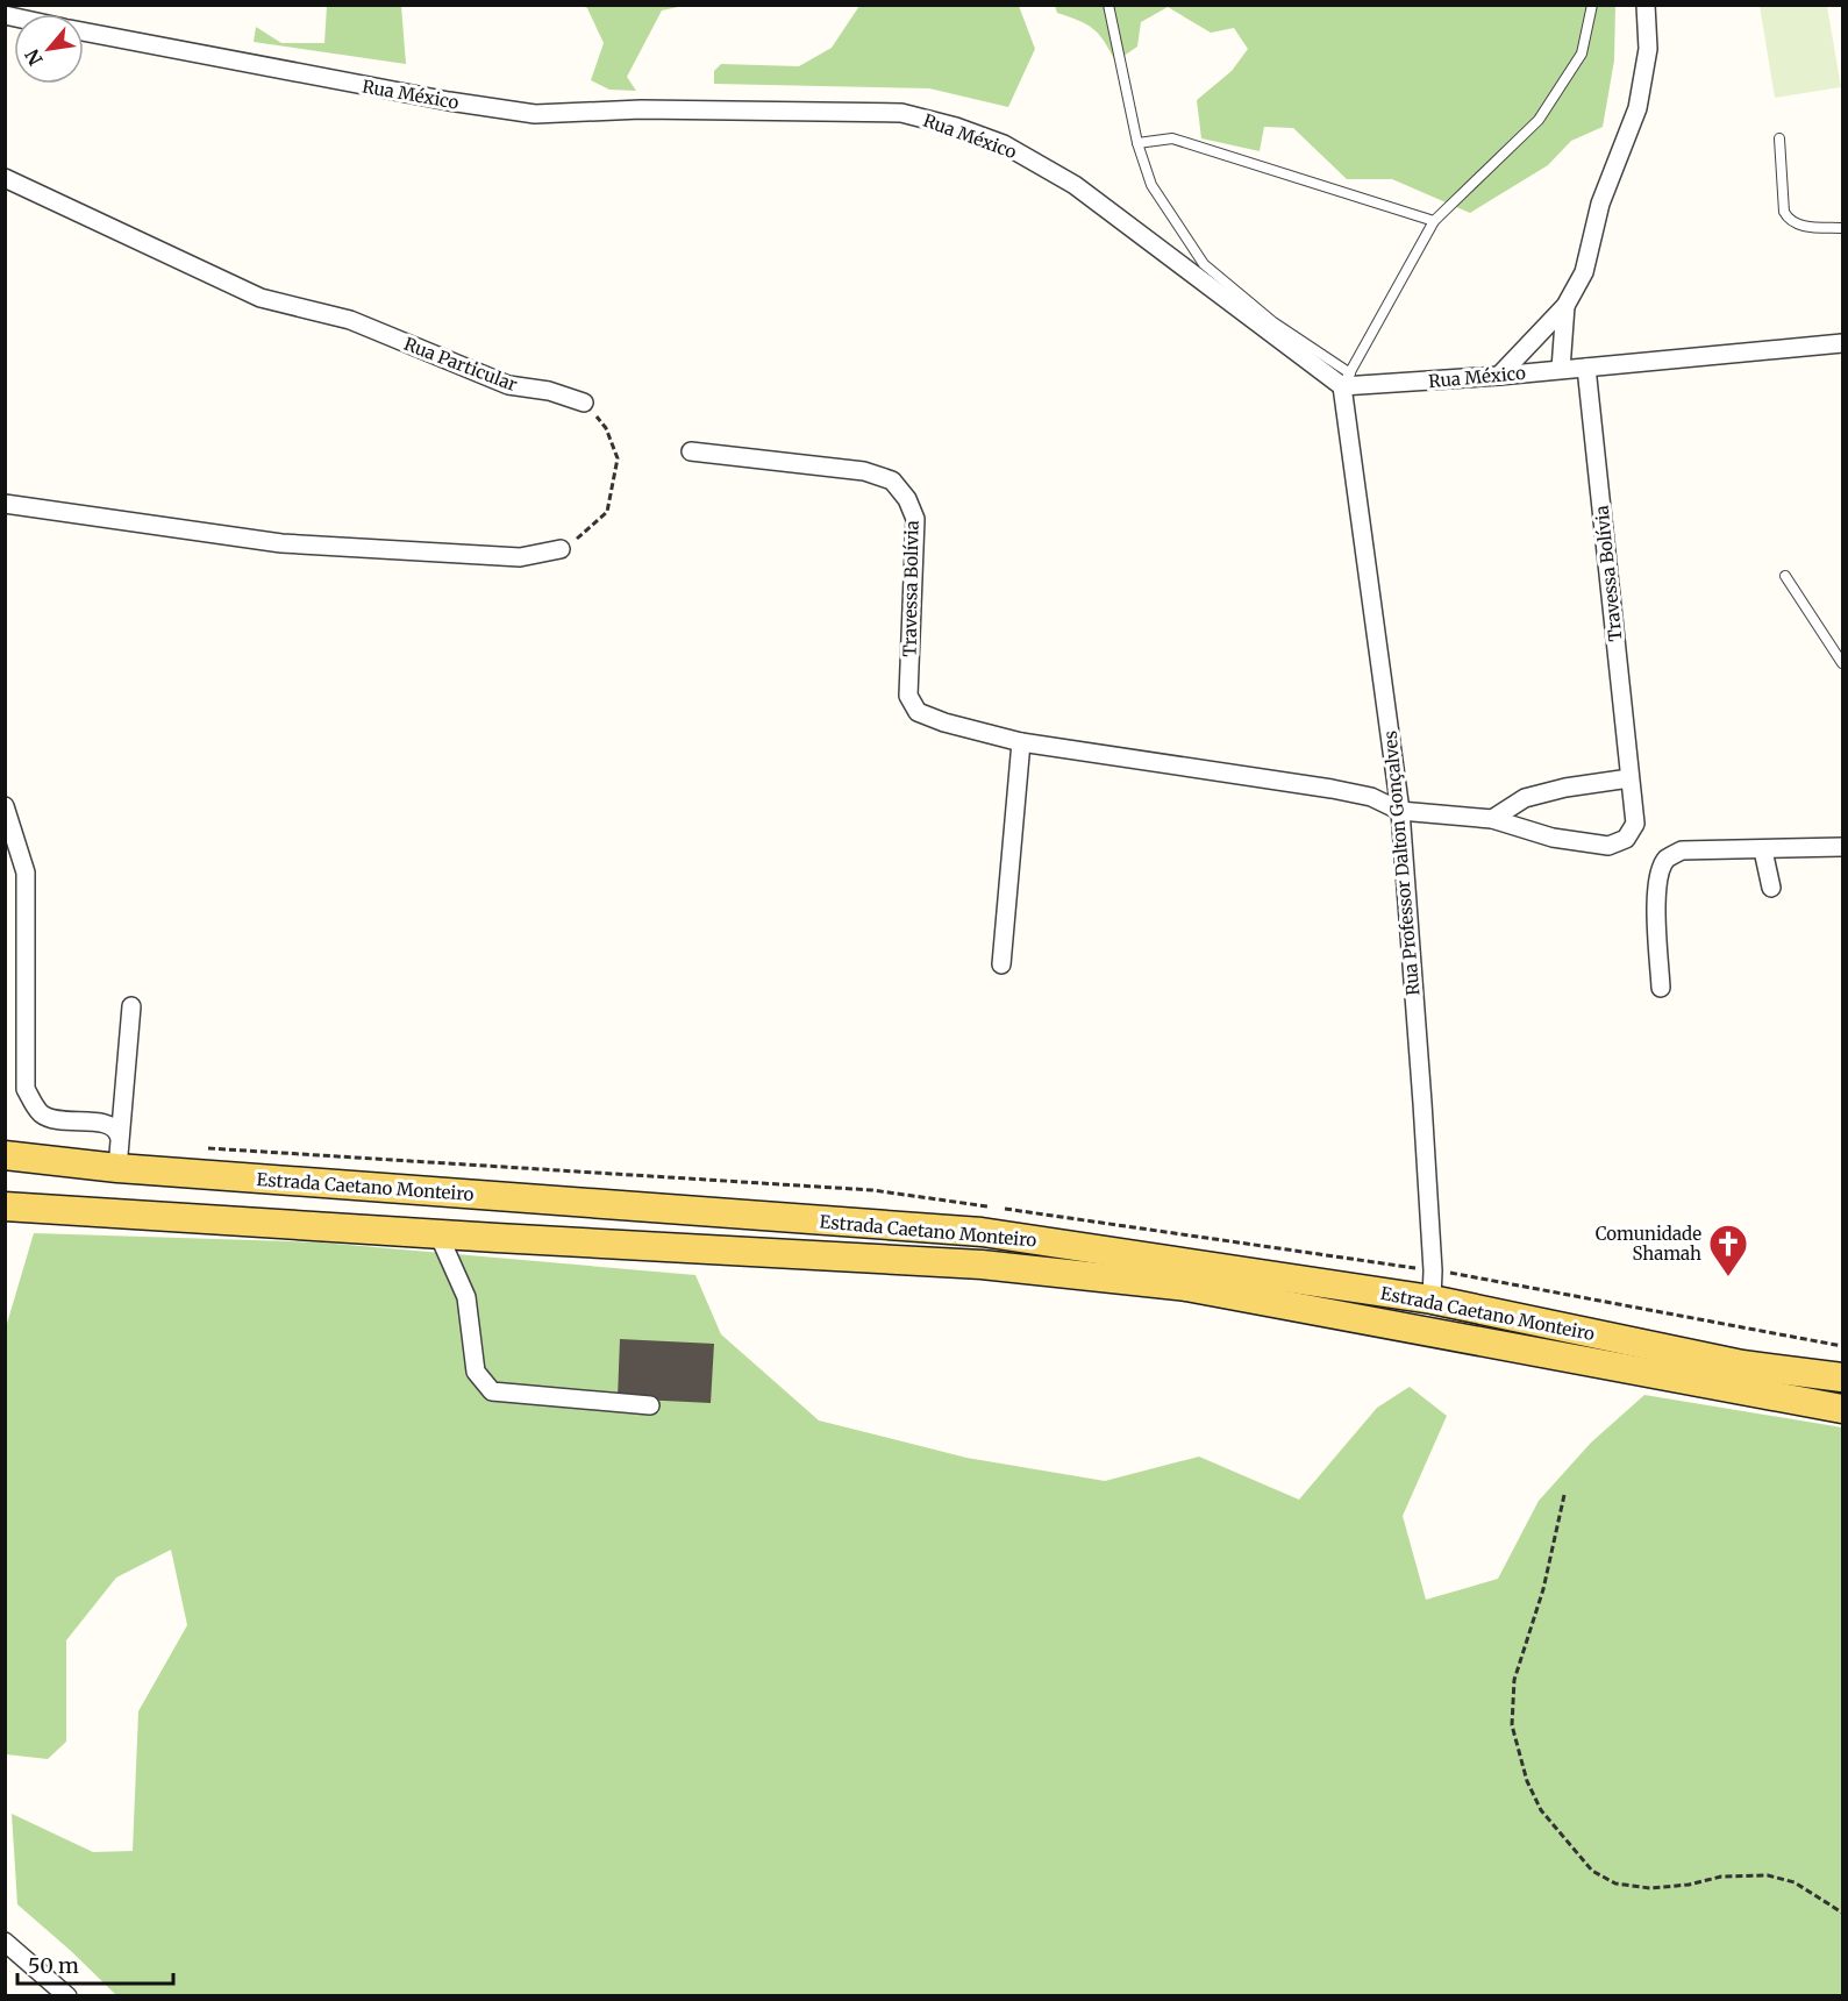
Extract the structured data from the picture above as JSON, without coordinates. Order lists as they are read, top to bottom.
{
  "streets": {
    "main road": ["Estrada Caetano Monteiro"],
    "street": [
      "Rua México",
      "Rua Particular",
      "Travessa Bolívia",
      "Rua Professor Dalton Gonçalves"
    ]
  },
  "crossings": [
    ["Rua México", "Travessa Bolívia"],
    ["Rua México", "Rua Professor Dalton Gonçalves"],
    ["Travessa Bolívia", "Rua Professor Dalton Gonçalves"],
    ["Rua Professor Dalton Gonçalves", "Estrada Caetano Monteiro"]
  ],
  "places": {
    "church": ["Comunidade Shamah"]
  },
  "scale_bar": "50 m",
  "north": "bottom left"
}
